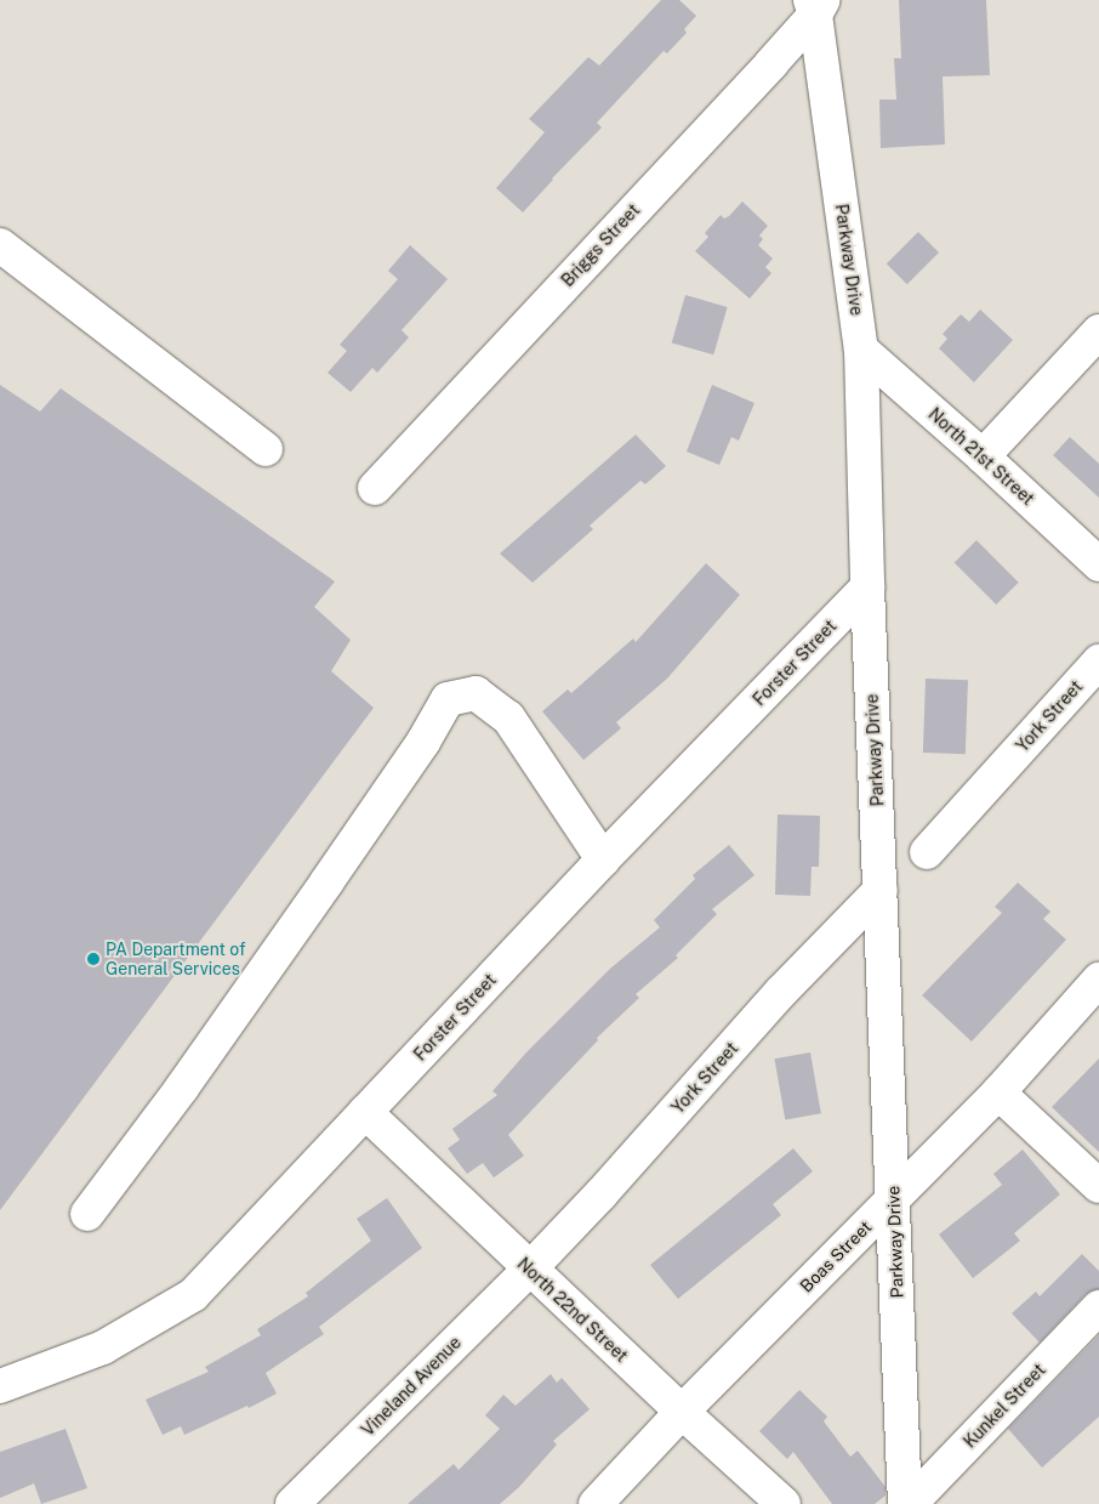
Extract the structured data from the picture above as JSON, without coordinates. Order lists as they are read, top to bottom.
{
  "streets": {
    "street": [
      "Briggs Street",
      "Parkway Drive",
      "North 21st Street",
      "Forster Street",
      "York Street",
      "Boas Street",
      "North 22nd Street",
      "Vineland Avenue",
      "Kunkel Street"
    ]
  },
  "crossings": [
    ["Briggs Street", "Parkway Drive"],
    ["Parkway Drive", "North 21st Street"],
    ["Parkway Drive", "Forster Street"],
    ["Parkway Drive", "York Street"],
    ["Parkway Drive", "Boas Street"],
    ["Forster Street", "North 22nd Street"],
    ["York Street", "North 22nd Street"],
    ["York Street", "Vineland Avenue"],
    ["Boas Street", "North 22nd Street"],
    ["North 22nd Street", "Vineland Avenue"]
  ],
  "places": ["PA Department of General Services"]
}
